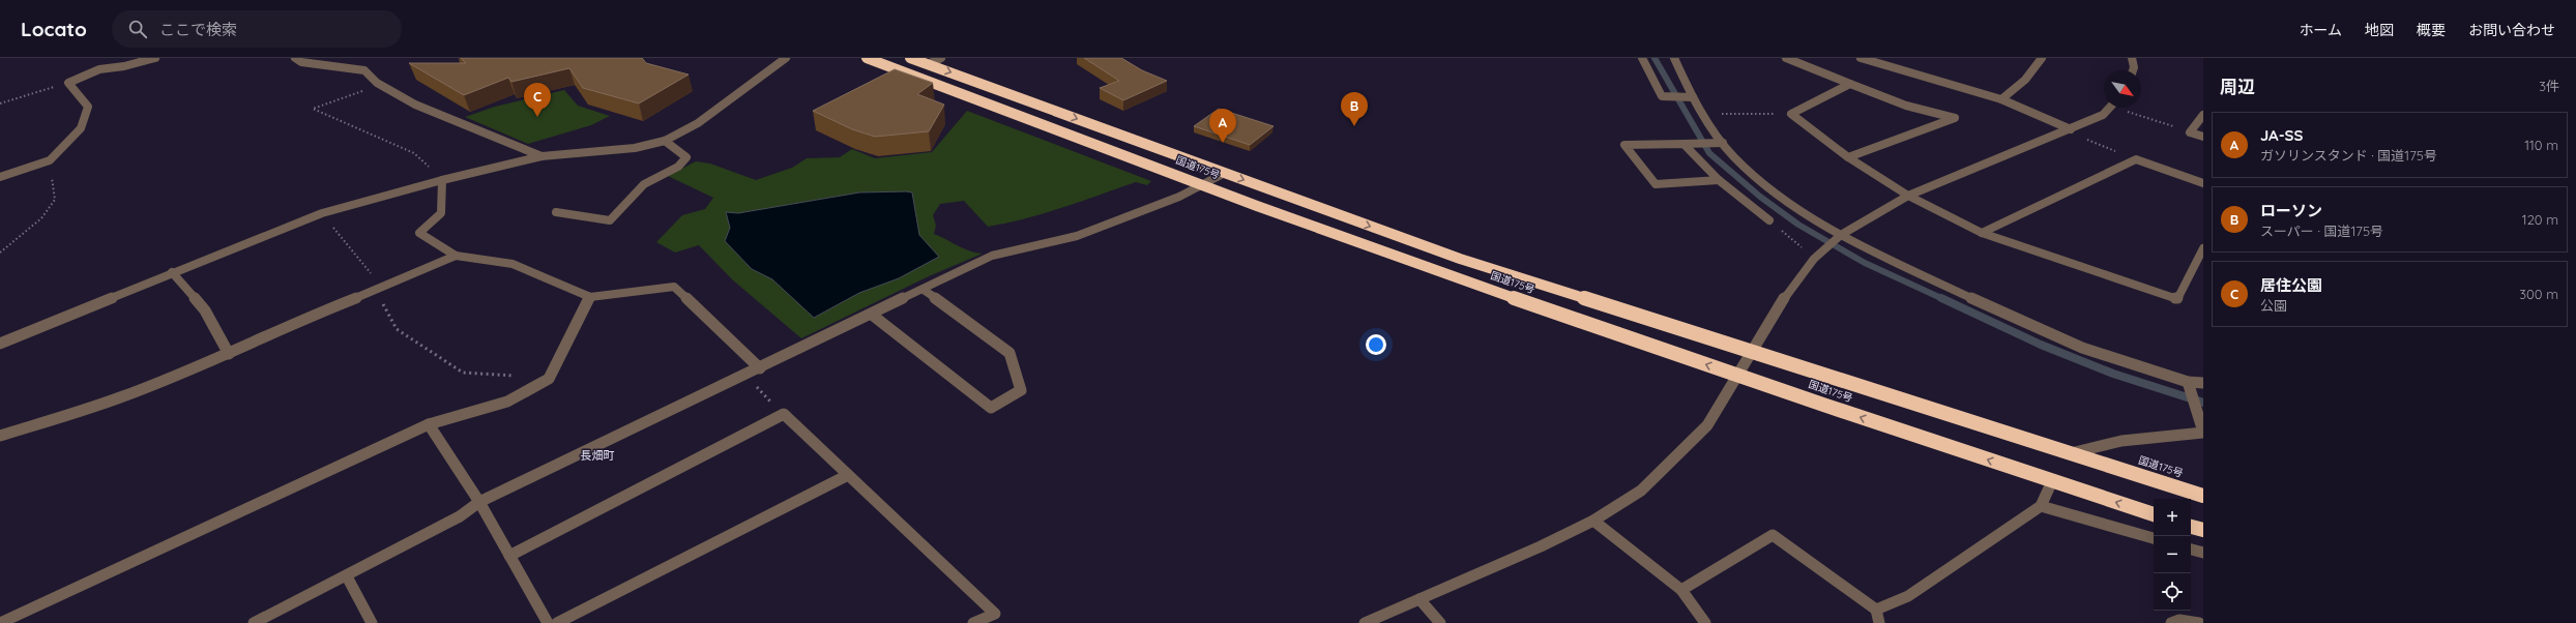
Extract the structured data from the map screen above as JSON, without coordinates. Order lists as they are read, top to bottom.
{
  "streets": {
    "highway": ["国道175号"]
  },
  "districts": ["長畑町"],
  "north": "bottom right",
  "page": {
    "header": "Locato",
    "search": "ここで検索",
    "nav": [
      "ホーム",
      "地図",
      "概要",
      "お問い合わせ"
    ],
    "heading": ["周辺", "3件"],
    "pins": ["C", "B", "A"],
    "list": [
      {
        "mark": "A",
        "name": "JA-SS",
        "note": "ガソリンスタンド · 国道175号",
        "value": "110 m"
      },
      {
        "mark": "B",
        "name": "ローソン",
        "note": "スーパー · 国道175号",
        "value": "120 m"
      },
      {
        "mark": "C",
        "name": "居住公園",
        "note": "公園",
        "value": "300 m"
      }
    ],
    "map_buttons": ["+", "−"]
  }
}
